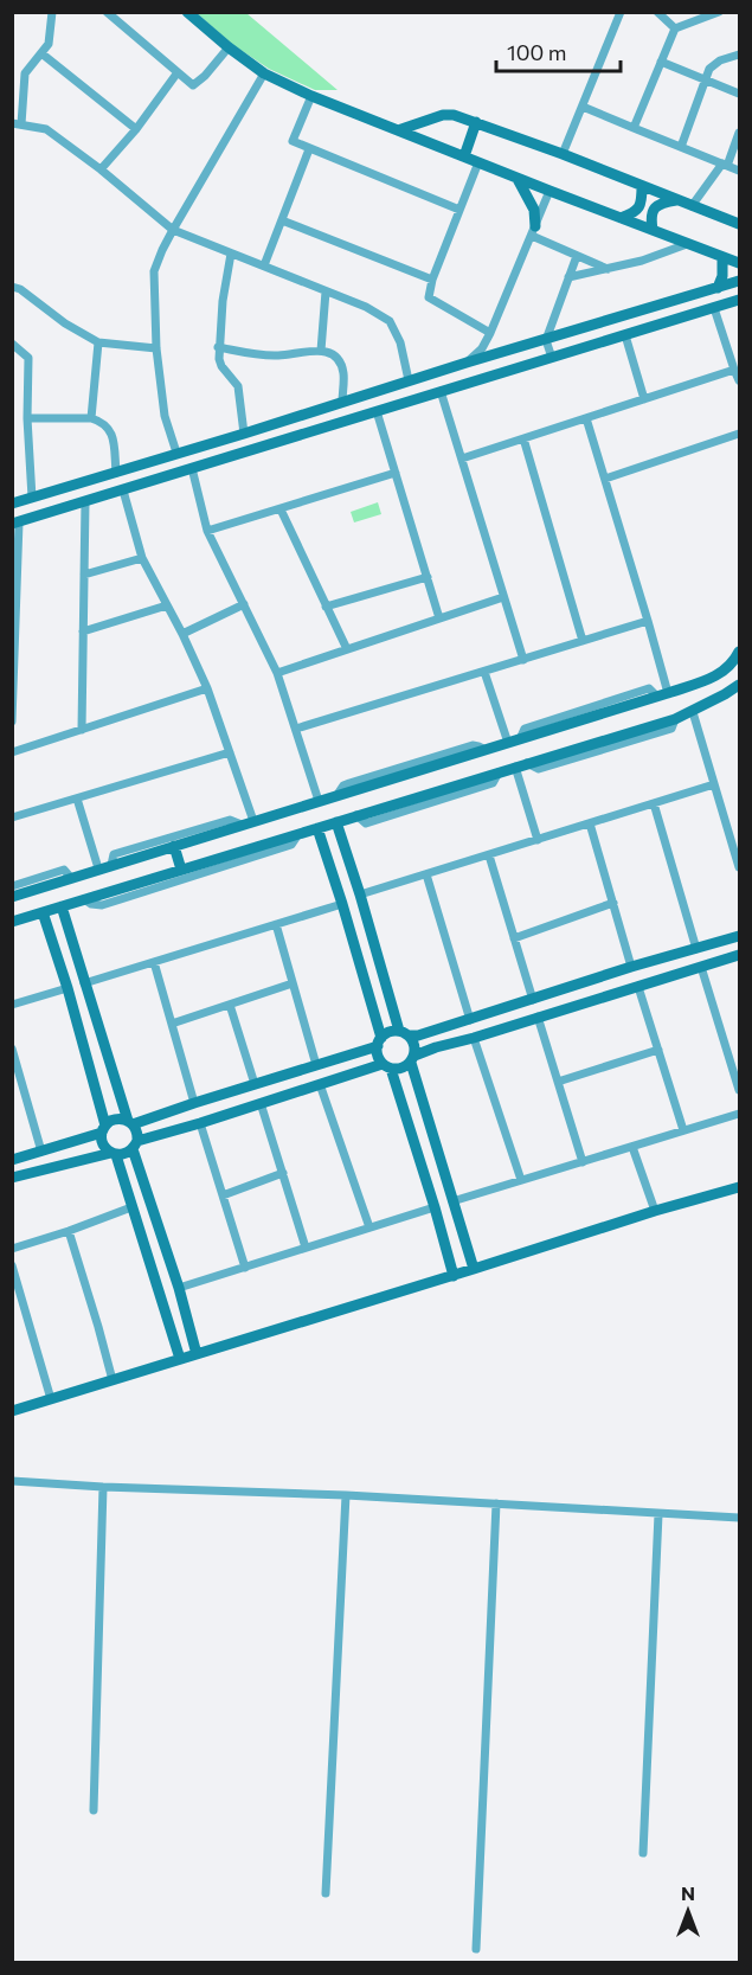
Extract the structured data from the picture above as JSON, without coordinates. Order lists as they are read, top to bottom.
{
  "scale_bar": "100 m",
  "north": "top"
}
